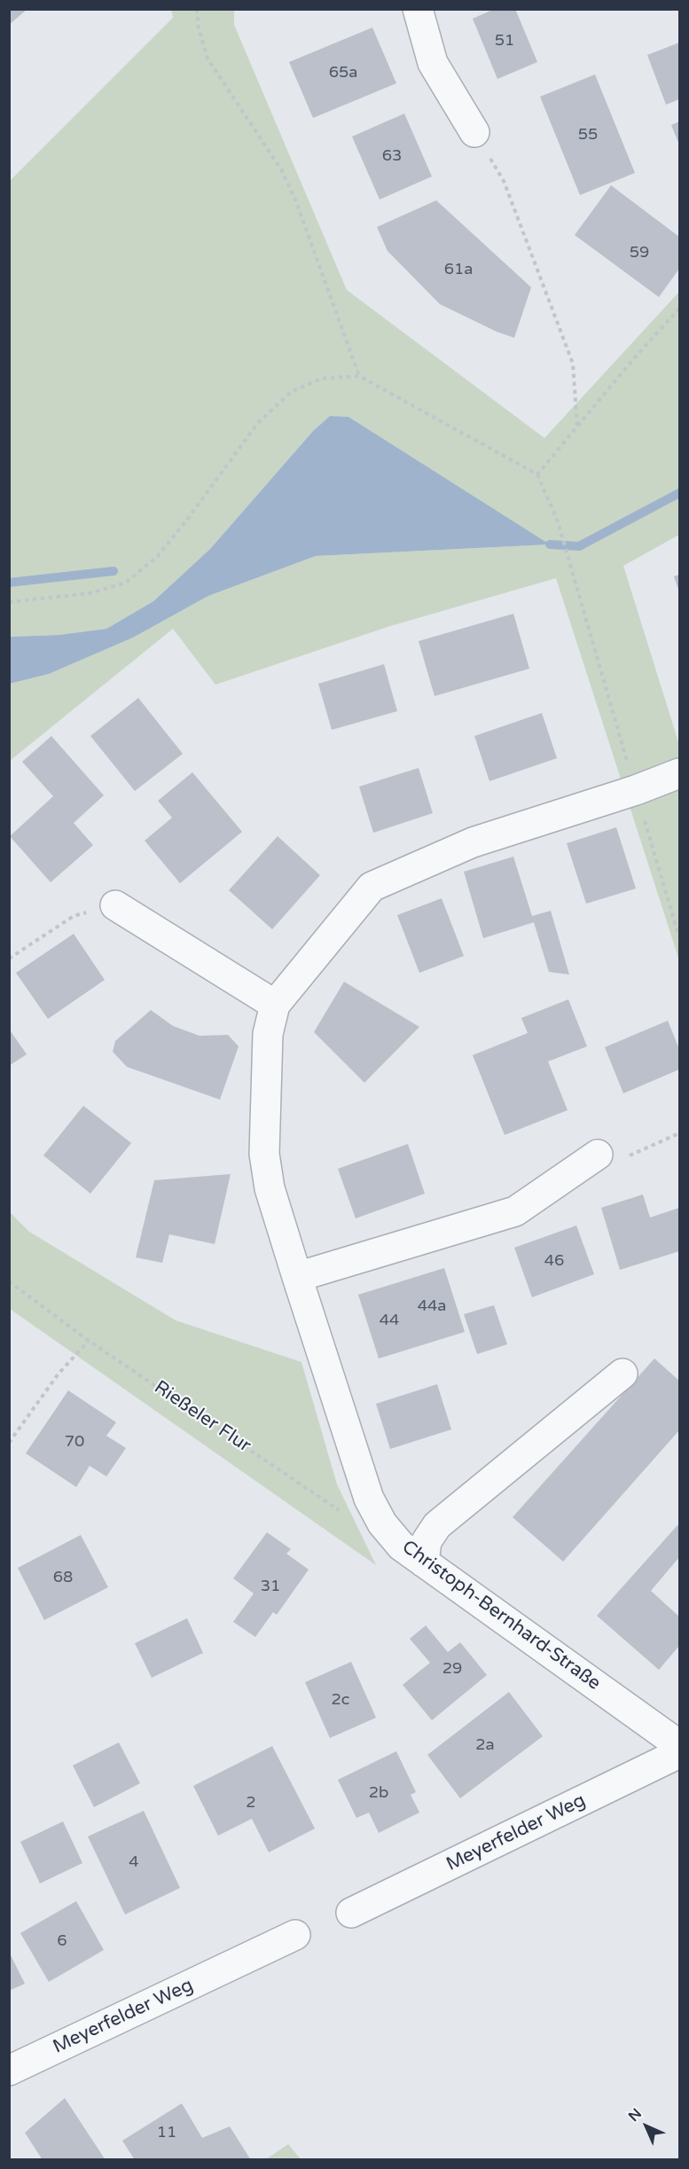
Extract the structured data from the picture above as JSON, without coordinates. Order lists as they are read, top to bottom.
{
  "streets": {
    "street": ["Christoph-Bernhard-Straße", "Meyerfelder Weg"],
    "path": ["Rießeler Flur"]
  },
  "house_numbers": [
    "51",
    "65a",
    "55",
    "63",
    "59",
    "61a",
    "46",
    "44a",
    "44",
    "70",
    "68",
    "31",
    "29",
    "2c",
    "2a",
    "2b",
    "2",
    "4",
    "6",
    "11"
  ],
  "north": "top left"
}
